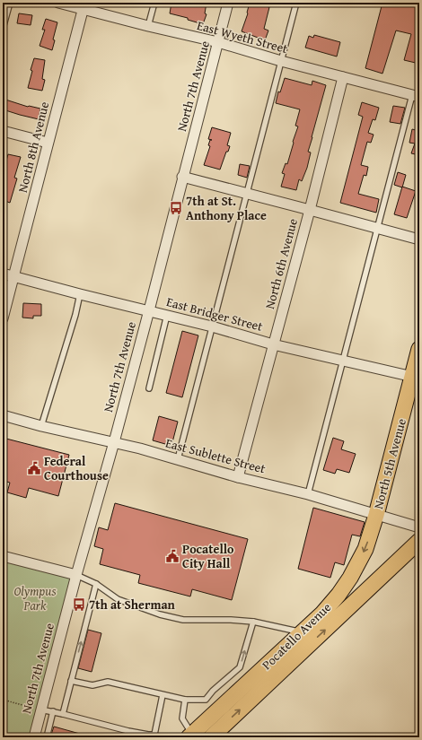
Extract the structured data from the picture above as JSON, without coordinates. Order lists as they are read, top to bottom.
{
  "streets": {
    "main road": ["North 5th Avenue", "Pocatello Avenue"],
    "street": [
      "East Wyeth Street",
      "North 7th Avenue",
      "North 8th Avenue",
      "North 6th Avenue",
      "East Bridger Street",
      "East Sublette Street"
    ]
  },
  "crossings": [
    ["East Wyeth Street", "North 7th Avenue"],
    ["East Wyeth Street", "North 8th Avenue"],
    ["East Wyeth Street", "North 6th Avenue"],
    ["North 7th Avenue", "East Bridger Street"],
    ["North 7th Avenue", "East Sublette Street"],
    ["North 8th Avenue", "East Bridger Street"],
    ["North 6th Avenue", "East Bridger Street"],
    ["North 6th Avenue", "East Sublette Street"],
    ["East Bridger Street", "North 5th Avenue"],
    ["East Sublette Street", "North 5th Avenue"],
    ["East Sublette Street", "Pocatello Avenue"],
    ["North 5th Avenue", "Pocatello Avenue"]
  ],
  "parks": ["Olympus Park"],
  "places": {
    "bus stop": ["7th at St. Anthony Place", "7th at Sherman"],
    "public building": ["Federal Courthouse", "Pocatello City Hall"]
  }
}
